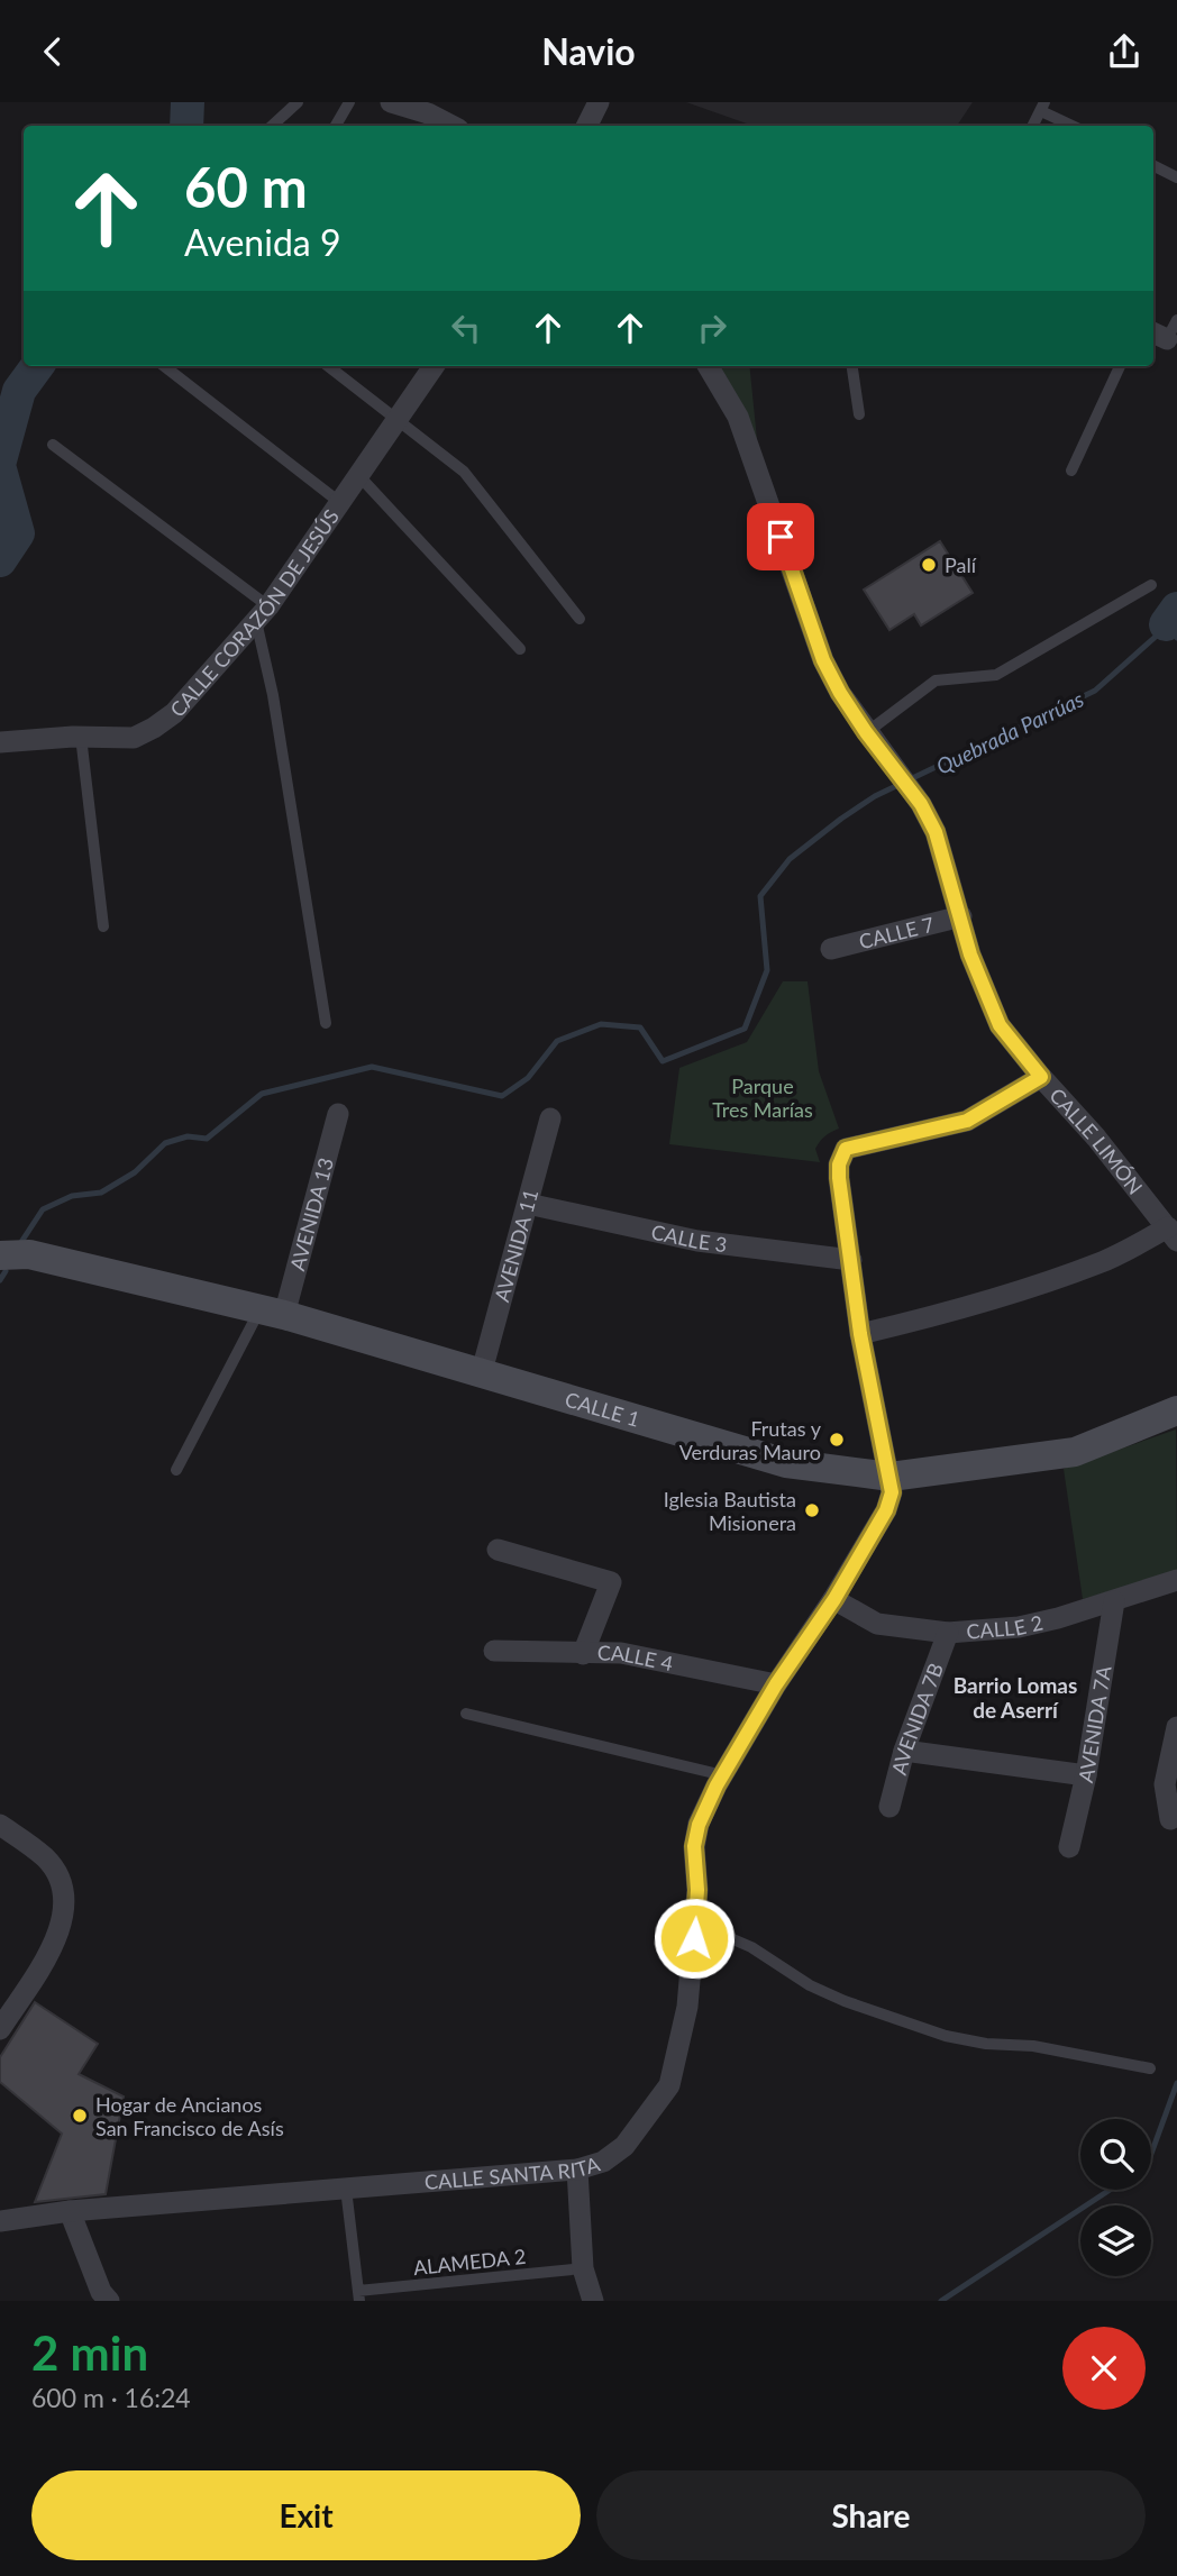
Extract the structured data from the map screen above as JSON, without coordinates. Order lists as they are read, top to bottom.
{
  "streets": {
    "street": [
      "CALLE CORAZÓN DE JESÚS",
      "CALLE 7",
      "CALLE LIMÓN",
      "AVENIDA 13",
      "CALLE 3",
      "AVENIDA 11",
      "CALLE 1",
      "CALLE 2",
      "CALLE 4",
      "AVENIDA 7B",
      "AVENIDA 7A",
      "CALLE SANTA RITA"
    ],
    "lane": ["ALAMEDA 2"]
  },
  "crossings": [
    ["CALLE 7", "CALLE LIMÓN"],
    ["AVENIDA 13", "CALLE 1"],
    ["CALLE 3", "AVENIDA 11"],
    ["AVENIDA 11", "CALLE 1"],
    ["CALLE 1", "CALLE SANTA RITA"],
    ["CALLE 2", "AVENIDA 7B"],
    ["CALLE 2", "AVENIDA 7A"],
    ["CALLE 2", "CALLE SANTA RITA"],
    ["CALLE 4", "CALLE SANTA RITA"]
  ],
  "districts": ["Barrio Lomas de Aserrí"],
  "water": ["Quebrada Parrúas"],
  "parks": ["Parque Tres Marías"],
  "places": [
    "Palí",
    "Frutas y Verduras Mauro",
    "Iglesia Bautista Misionera",
    "Hogar de Ancianos San Francisco de Asís"
  ],
  "page": {
    "header": "Navio",
    "turn": ["60 m", "Avenida 9"],
    "heading": ["2 min", "600 m · 16:24"],
    "buttons": ["Exit", "Share"]
  }
}
